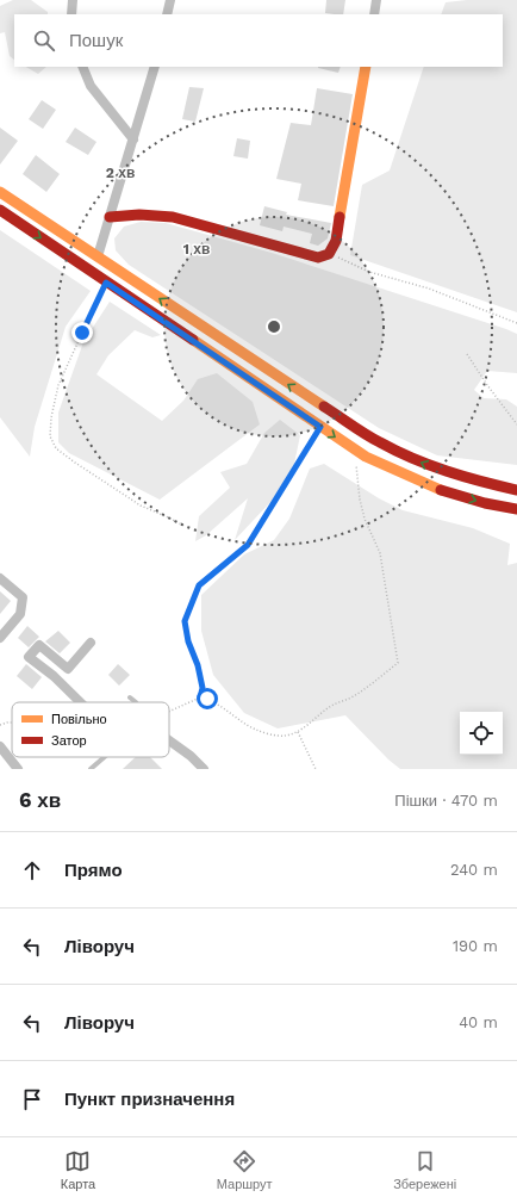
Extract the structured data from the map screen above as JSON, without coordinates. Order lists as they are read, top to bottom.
{
  "legend": ["Повільно", "Затор"],
  "page": {
    "search": "Пошук",
    "heading": ["6 хв", "Пішки · 470 m"],
    "list": [
      ["Прямо", "240 m"],
      ["Ліворуч", "190 m"],
      ["Ліворуч", "40 m"],
      "Пункт призначення"
    ],
    "nav": ["Карта", "Маршрут", "Збережені"]
  },
  "rings": ["2 хв", "1 хв"]
}
